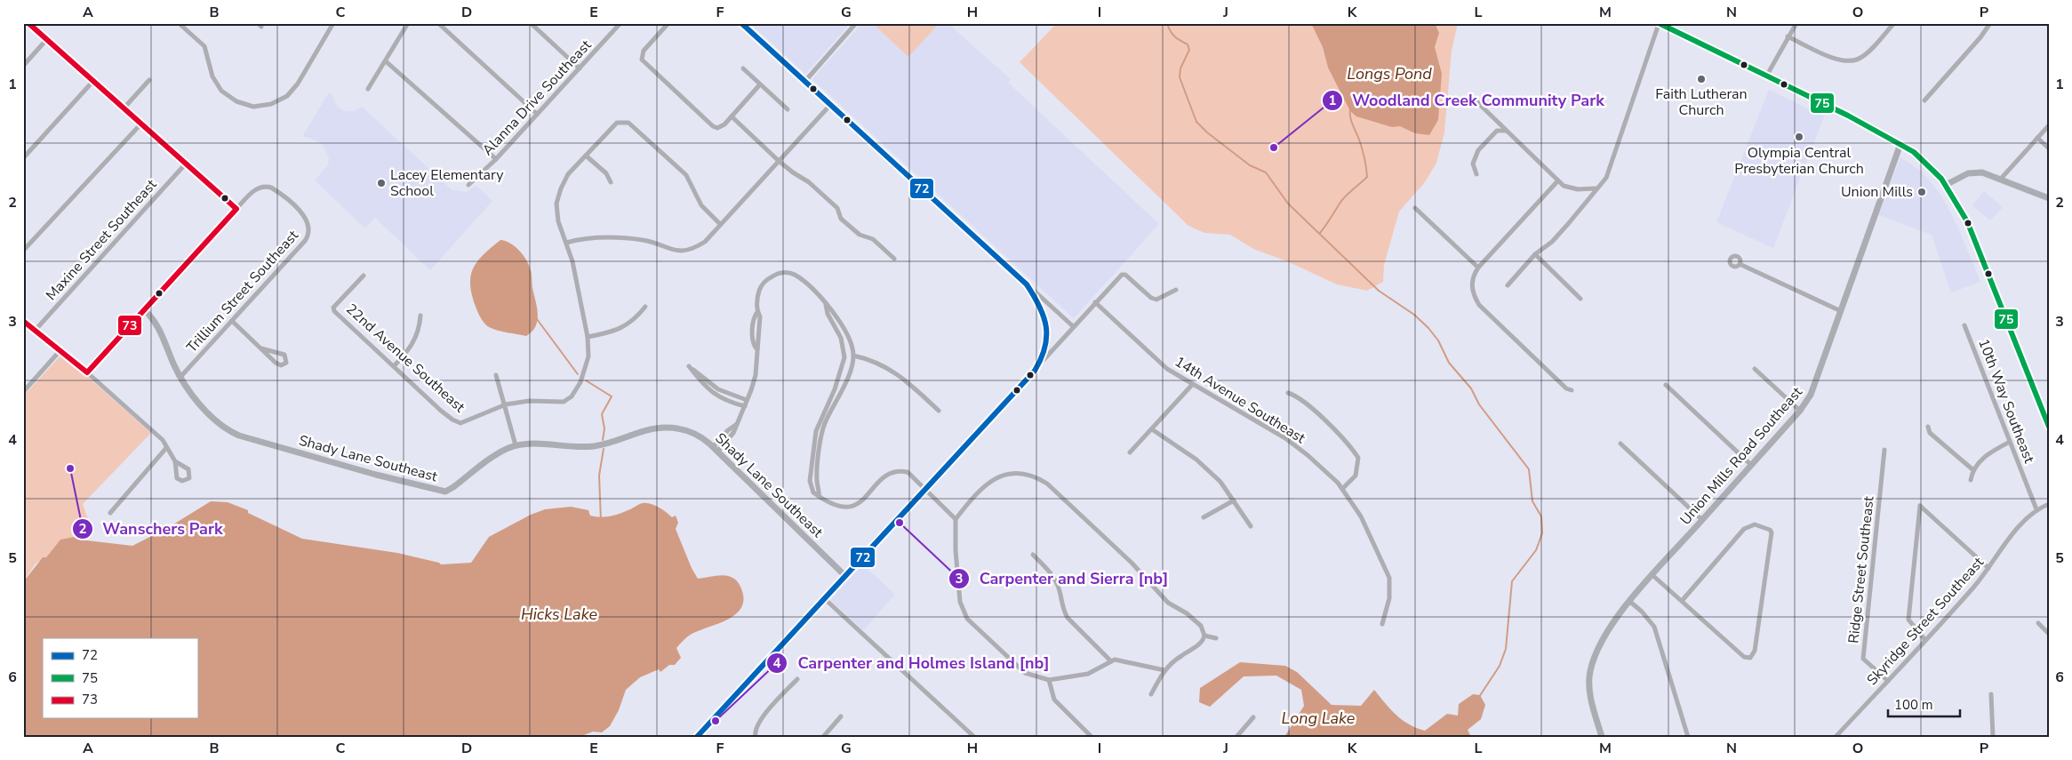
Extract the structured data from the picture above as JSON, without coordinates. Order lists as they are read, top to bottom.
{
  "streets": {
    "street": [
      "Alanna Drive Southeast",
      "Maxine Street Southeast",
      "Trillium Street Southeast",
      "22nd Avenue Southeast",
      "14th Avenue Southeast",
      "10th Way Southeast",
      "Union Mills Road Southeast",
      "Shady Lane Southeast",
      "Ridge Street Southeast",
      "Skyridge Street Southeast"
    ]
  },
  "crossings": [
    ["Trillium Street Southeast", "Shady Lane Southeast"],
    ["10th Way Southeast", "Skyridge Street Southeast"],
    ["Ridge Street Southeast", "Skyridge Street Southeast"]
  ],
  "water": ["Longs Pond", "Hicks Lake", "Long Lake"],
  "places": [
    "Faith Lutheran Church",
    "Olympia Central Presbyterian Church",
    "Woodland Creek Community Park",
    "Lacey Elementary School",
    "Union Mills",
    "Wanschers Park",
    "Carpenter and Sierra [nb]",
    "Carpenter and Holmes Island [nb]"
  ],
  "lines": ["transit line 72", "transit line 75", "transit line 73"],
  "legend": ["72", "75", "73"],
  "scale_bar": "100 m",
  "grid": {
    "columns": [
      "A",
      "B",
      "C",
      "D",
      "E",
      "F",
      "G",
      "H",
      "I",
      "J",
      "K",
      "L",
      "M",
      "N",
      "O",
      "P"
    ],
    "rows": [
      "1",
      "2",
      "3",
      "4",
      "5",
      "6"
    ]
  }
}
